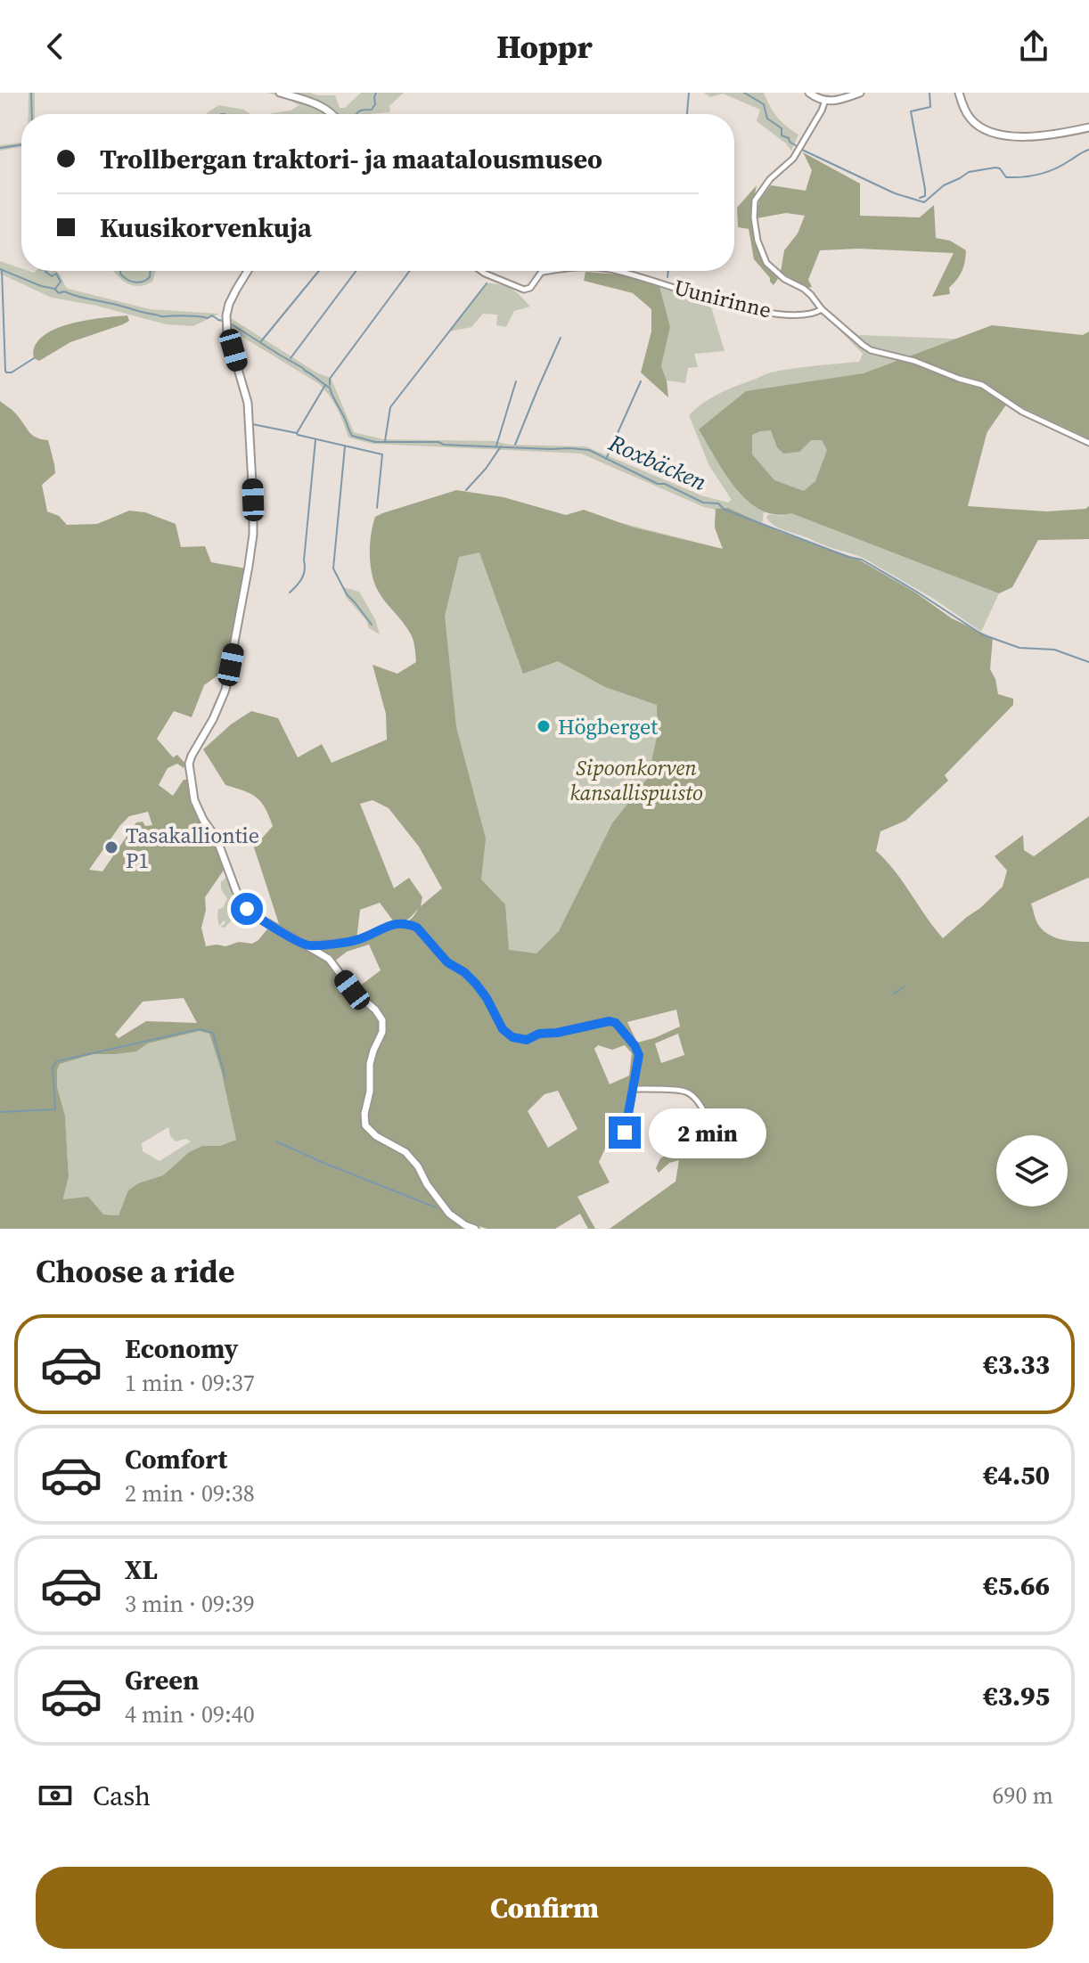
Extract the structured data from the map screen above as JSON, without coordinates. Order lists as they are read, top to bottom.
{
  "streets": {
    "street": ["Uunirinne"]
  },
  "water": ["Roxbäcken"],
  "parks": ["Sipoonkorven kansallispuisto"],
  "places": ["Högberget", "Tasakalliontie P1"],
  "page": {
    "header": "Hoppr",
    "banner": ["Trollbergan traktori- ja maatalousmuseo", "Kuusikorvenkuja"],
    "bubble": "2 min",
    "heading": "Choose a ride",
    "list": [
      {
        "name": "Economy",
        "note": "1 min · 09:37",
        "value": "€3.33"
      },
      {
        "name": "Comfort",
        "note": "2 min · 09:38",
        "value": "€4.50"
      },
      {
        "name": "XL",
        "note": "3 min · 09:39",
        "value": "€5.66"
      },
      {
        "name": "Green",
        "note": "4 min · 09:40",
        "value": "€3.95"
      }
    ],
    "pay": ["Cash", "690 m"],
    "buttons": "Confirm"
  }
}
